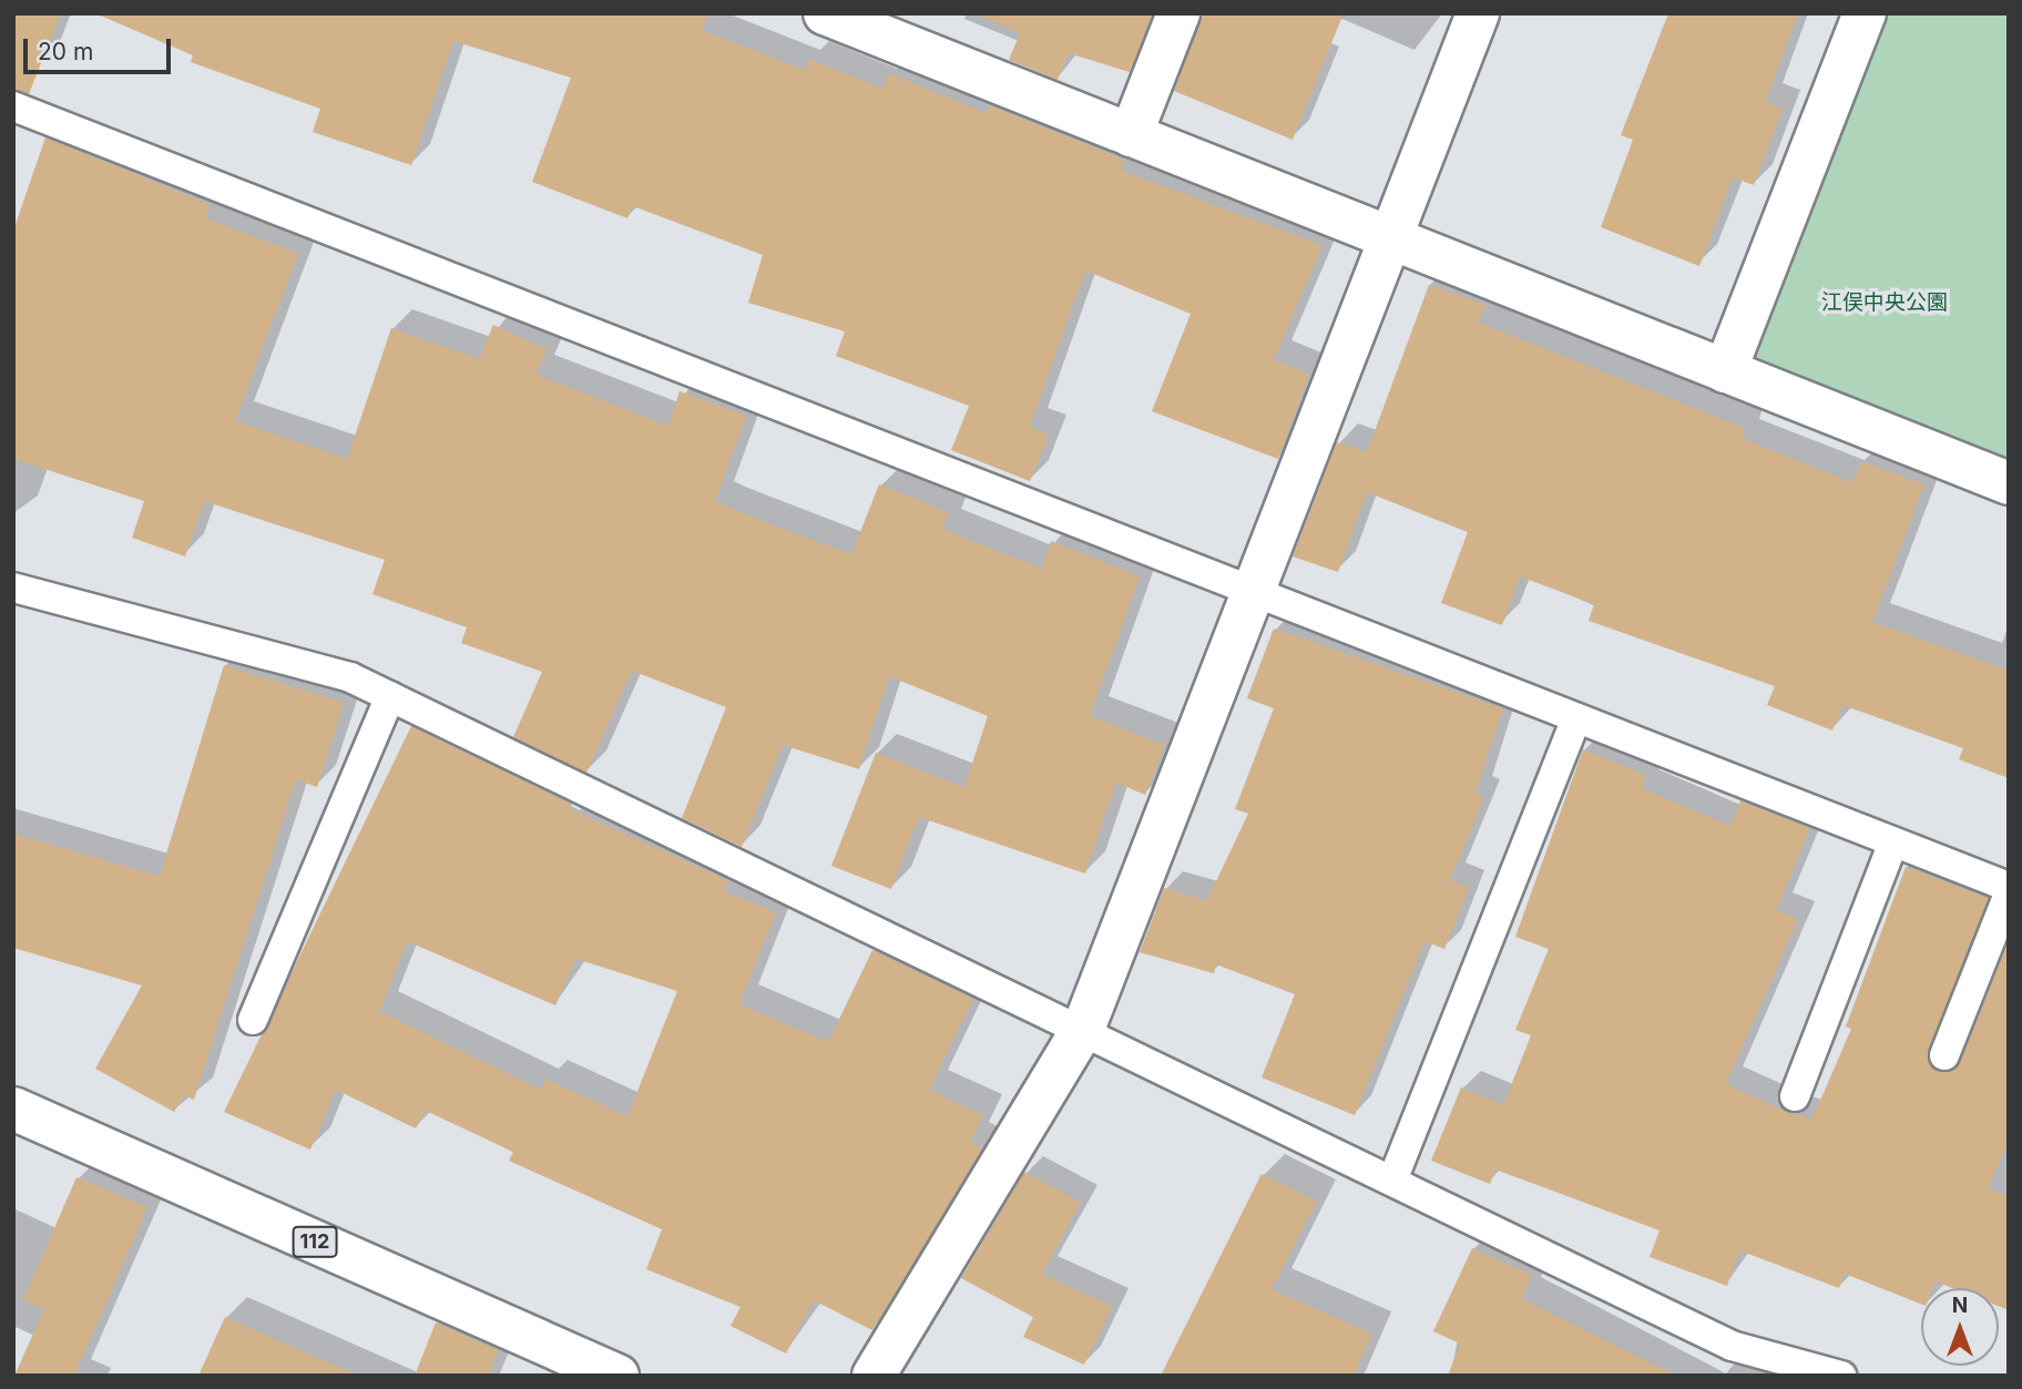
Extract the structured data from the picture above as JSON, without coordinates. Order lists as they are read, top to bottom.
{
  "streets": {
    "main road": ["112"]
  },
  "parks": ["江俣中央公園"],
  "scale_bar": "20 m",
  "north": "top"
}
